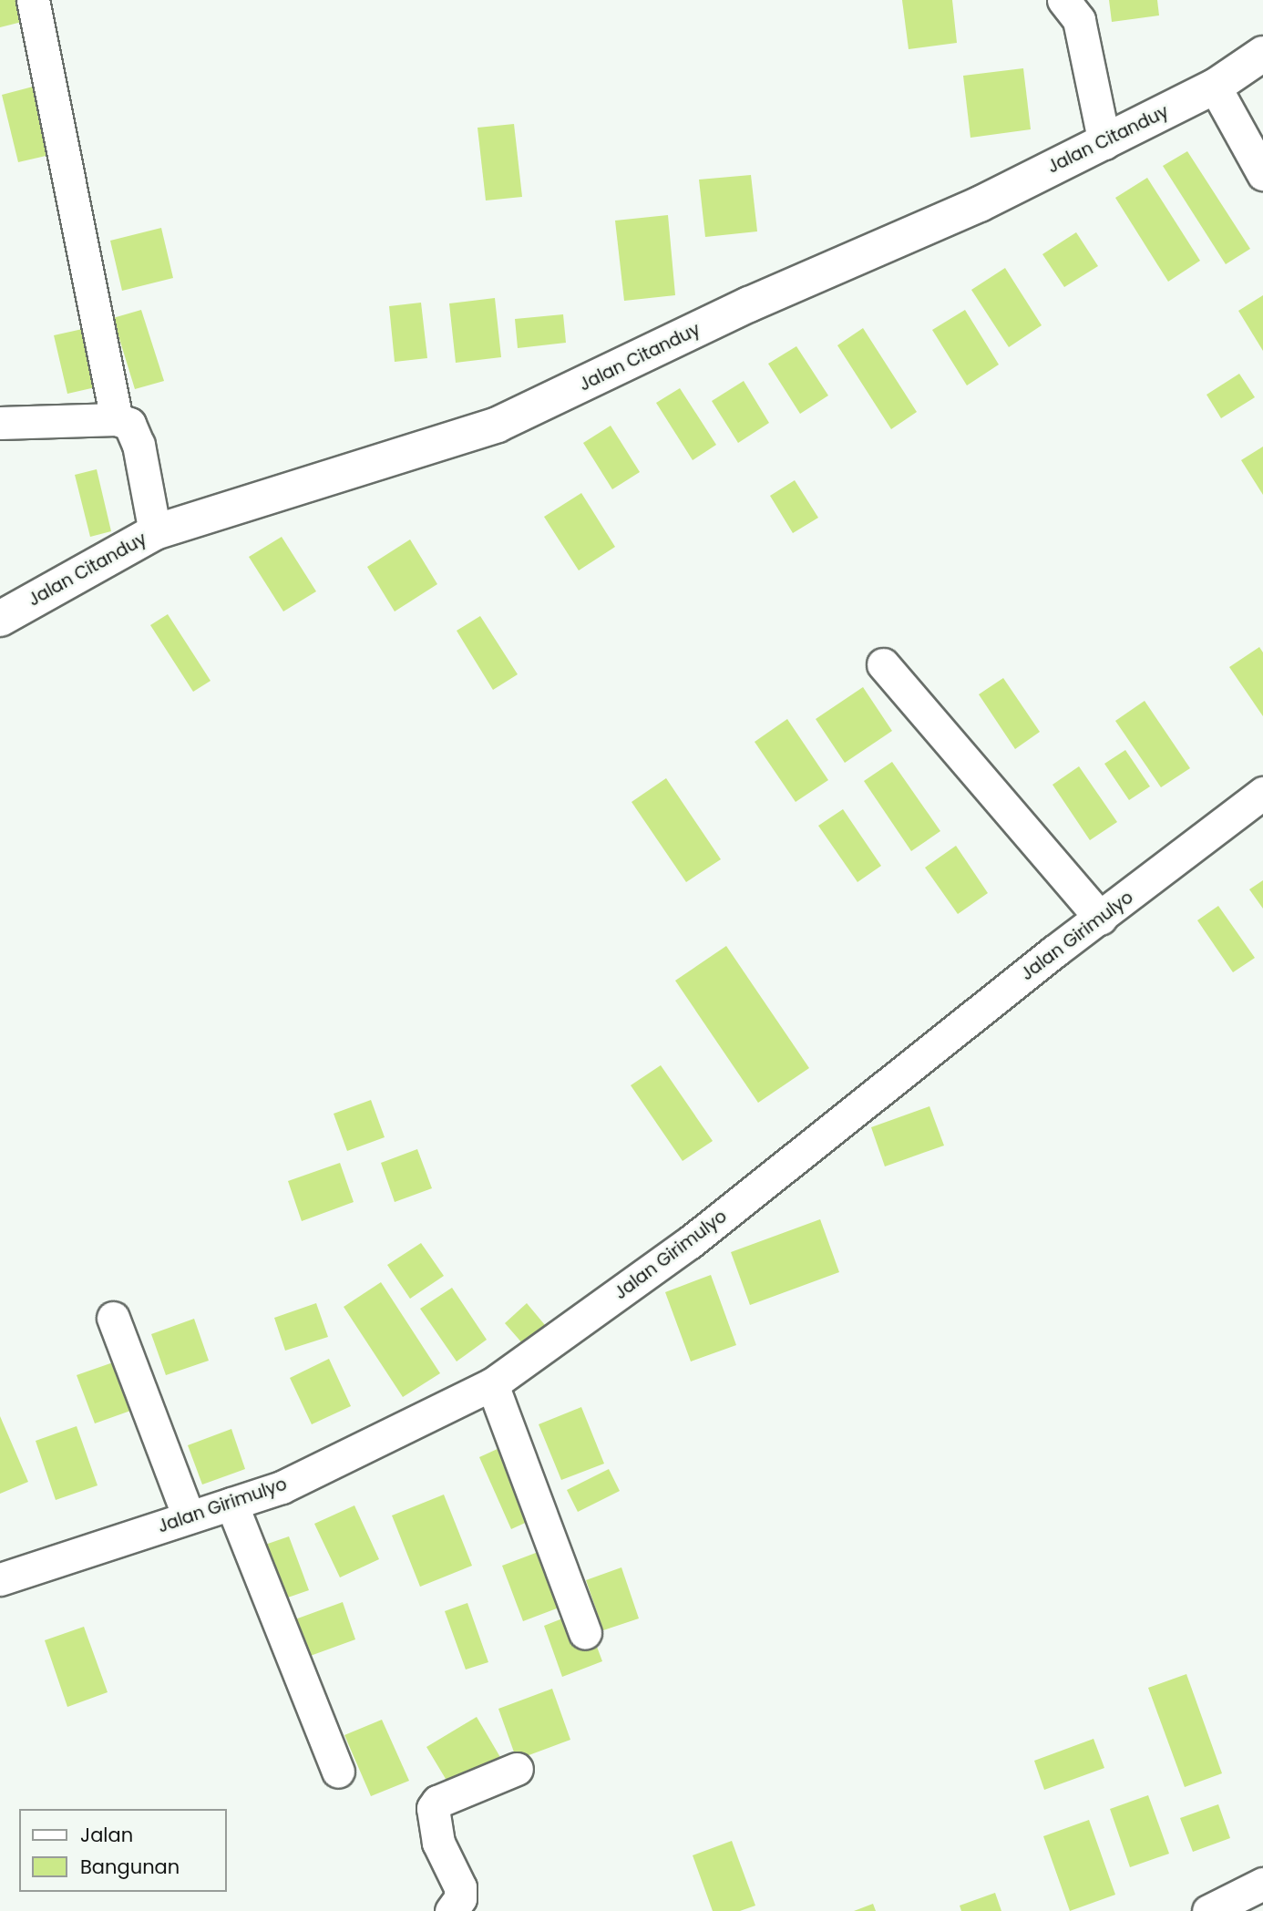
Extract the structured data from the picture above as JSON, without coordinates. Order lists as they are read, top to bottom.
{
  "streets": {
    "street": ["Jalan Citanduy", "Jalan Girimulyo"]
  },
  "legend": ["Jalan", "Bangunan"]
}
